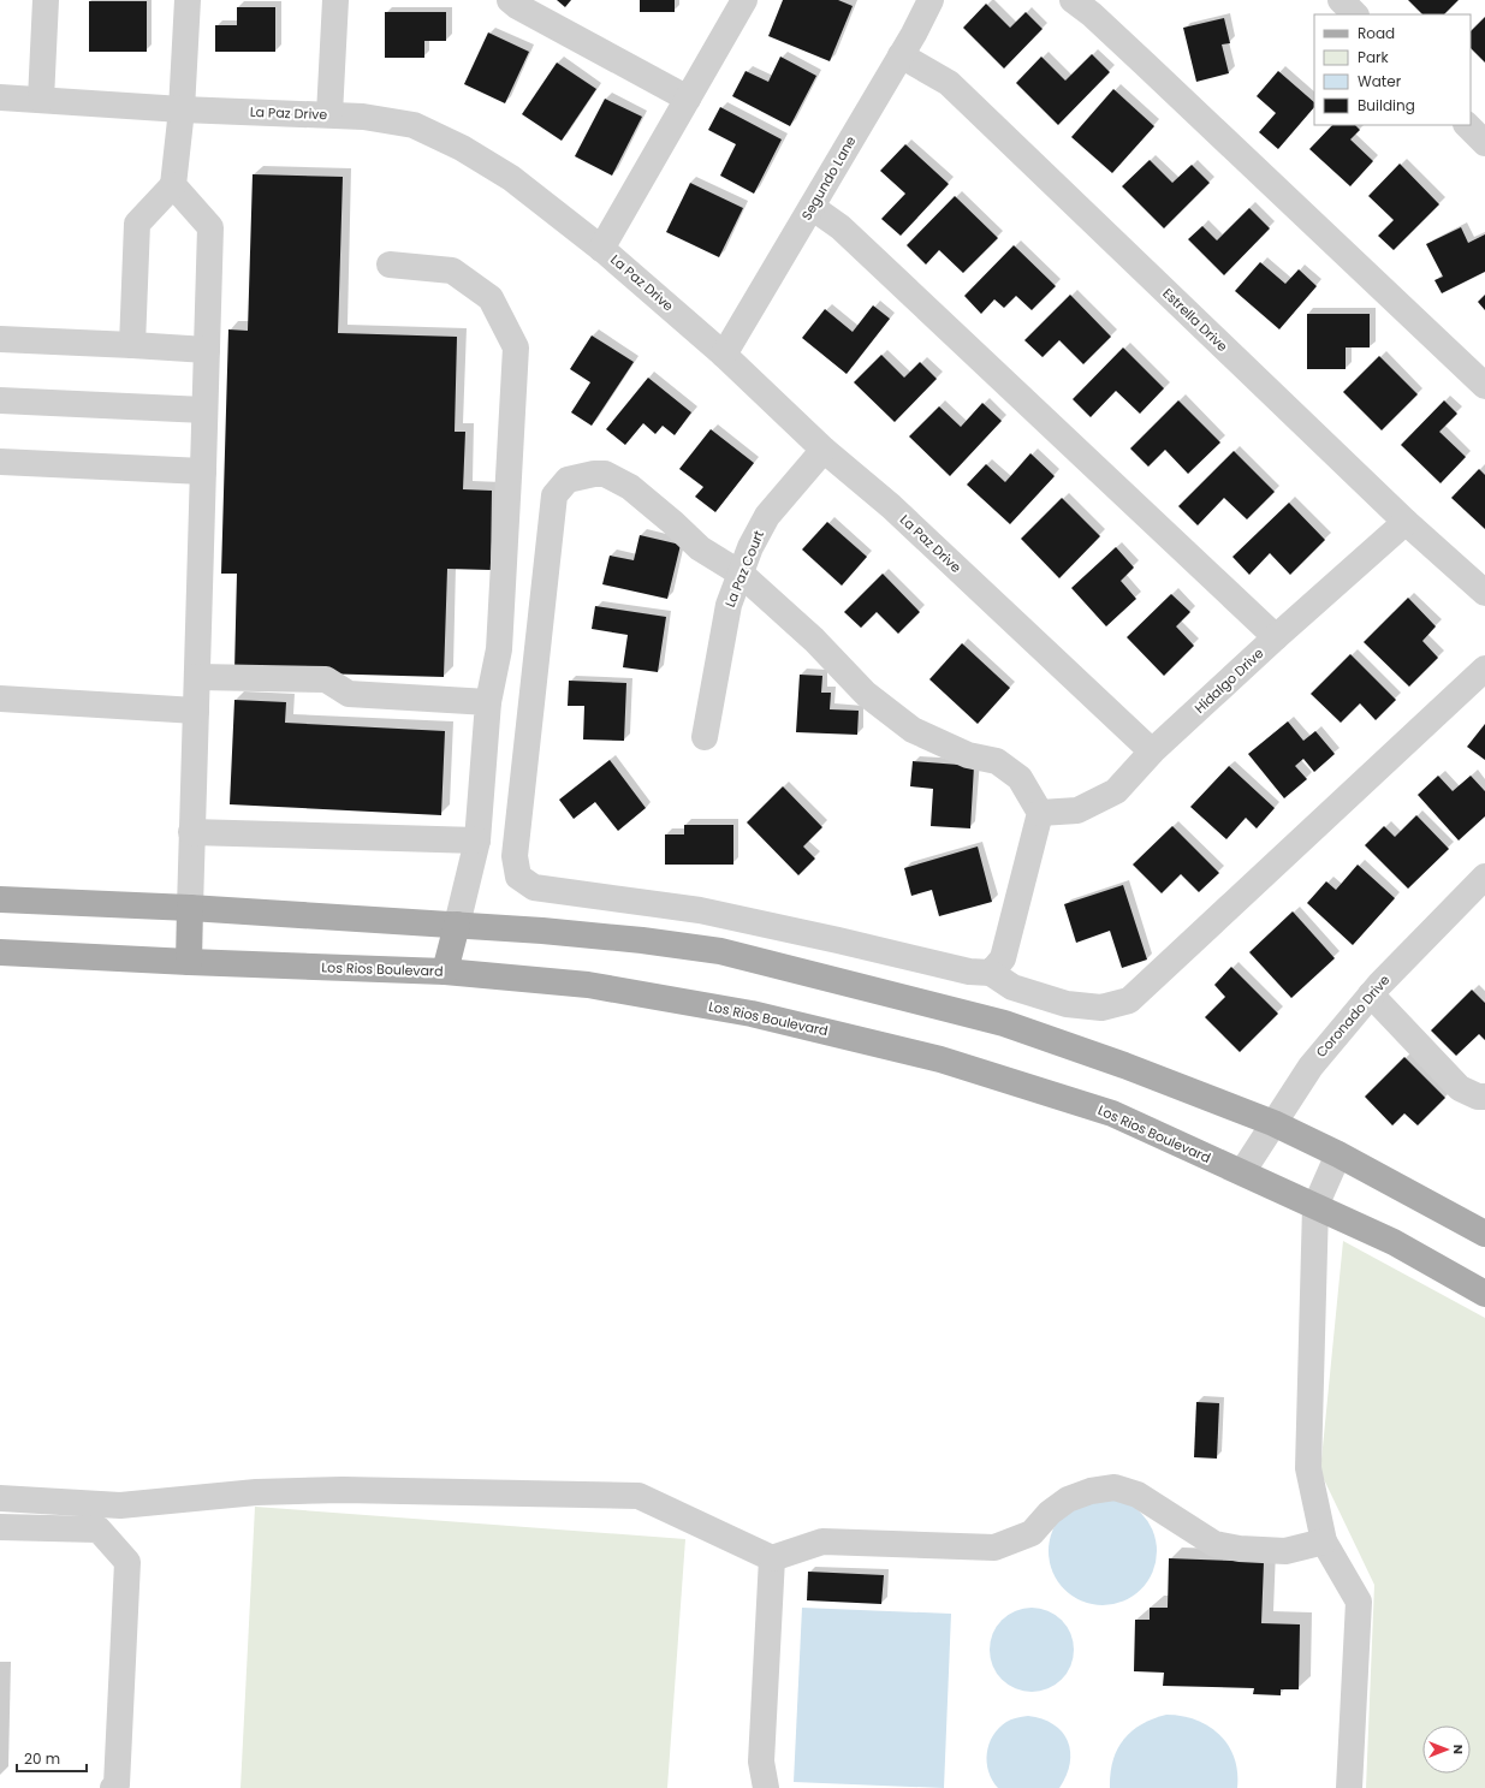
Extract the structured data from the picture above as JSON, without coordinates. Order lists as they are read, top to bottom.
{
  "streets": {
    "main road": ["Los Rios Boulevard"],
    "street": [
      "La Paz Drive",
      "Segundo Lane",
      "Estrella Drive",
      "La Paz Court",
      "Hidalgo Drive",
      "Coronado Drive"
    ]
  },
  "crossings": [
    ["La Paz Drive", "Segundo Lane"],
    ["La Paz Drive", "La Paz Court"],
    ["La Paz Drive", "Hidalgo Drive"],
    ["Segundo Lane", "Estrella Drive"],
    ["Estrella Drive", "Hidalgo Drive"],
    ["Los Rios Boulevard", "Coronado Drive"]
  ],
  "legend": [
    "Road",
    "Park",
    "Water",
    "Building"
  ],
  "scale_bar": "20 m",
  "north": "right"
}
